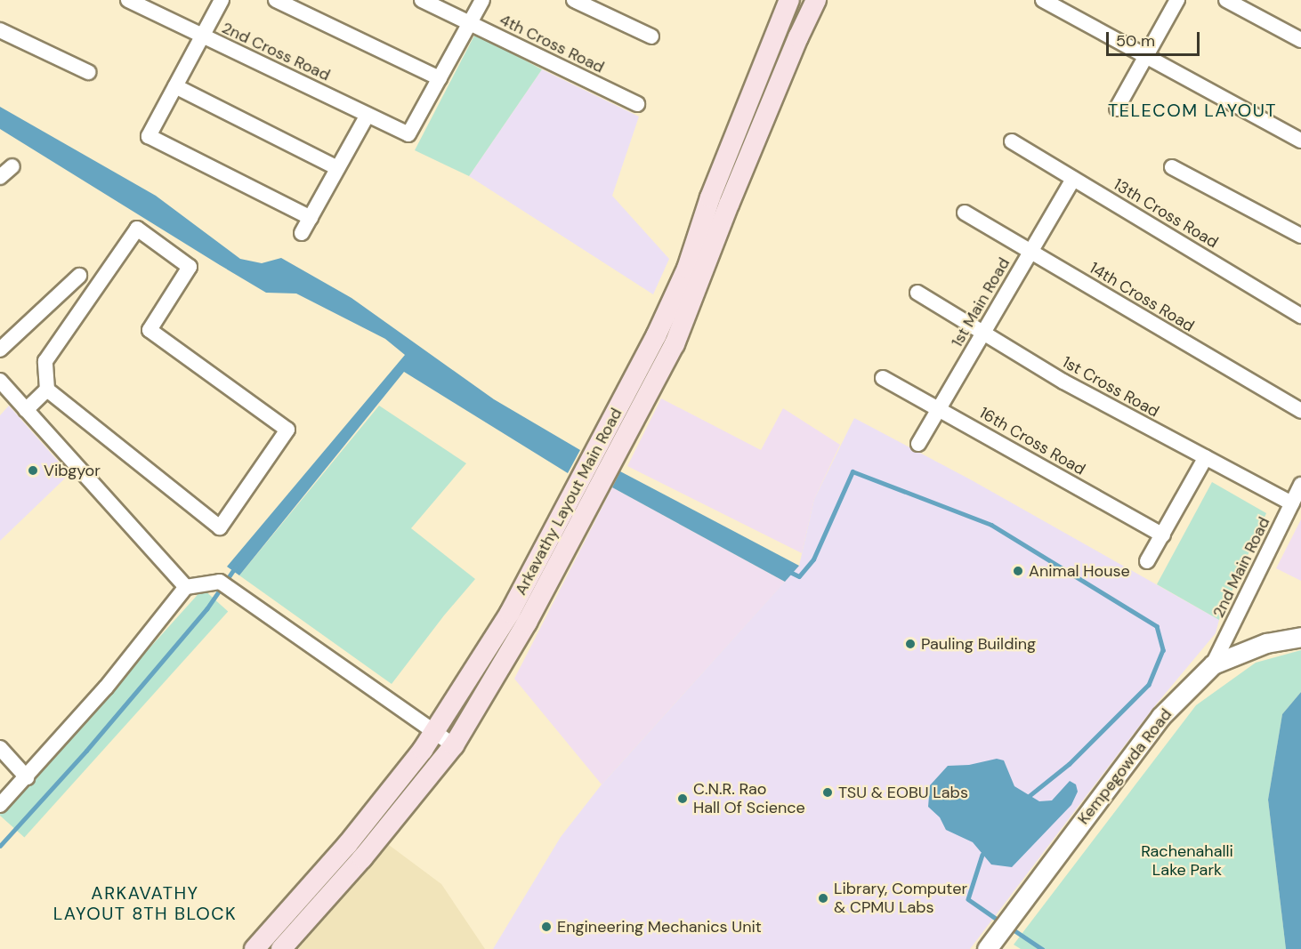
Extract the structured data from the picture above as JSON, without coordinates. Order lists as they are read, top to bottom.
{
  "streets": {
    "main road": ["Arkavathy Layout Main Road"],
    "street": [
      "4th Cross Road",
      "2nd Cross Road",
      "13th Cross Road",
      "14th Cross Road",
      "1st Main Road",
      "1st Cross Road",
      "16th Cross Road",
      "2nd Main Road",
      "Kempegowda Road"
    ]
  },
  "crossings": [
    ["13th Cross Road", "1st Main Road"],
    ["14th Cross Road", "1st Main Road"],
    ["1st Main Road", "1st Cross Road"],
    ["1st Main Road", "16th Cross Road"],
    ["1st Cross Road", "2nd Main Road"],
    ["2nd Main Road", "Kempegowda Road"]
  ],
  "districts": ["TELECOM LAYOUT", "ARKAVATHY LAYOUT 8TH BLOCK"],
  "parks": ["Rachenahalli Lake Park"],
  "places": [
    "Vibgyor",
    "Animal House",
    "Pauling Building",
    "TSU & EOBU Labs",
    "C.N.R. Rao Hall Of Science",
    "Library, Computer & CPMU Labs",
    "Engineering Mechanics Unit"
  ],
  "scale_bar": "50 m"
}
